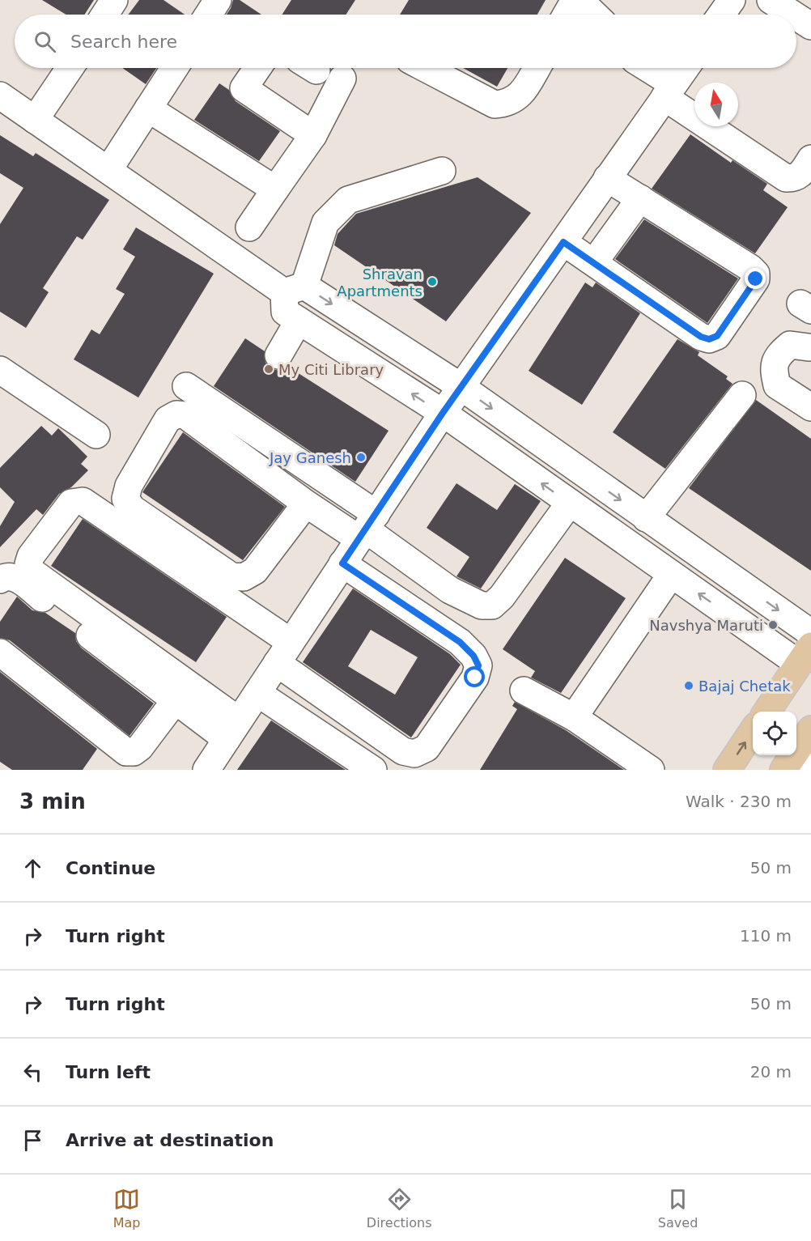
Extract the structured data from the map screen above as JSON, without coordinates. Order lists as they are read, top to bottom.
{
  "places": [
    "Shravan Apartments",
    "My Citi Library",
    "Jay Ganesh",
    "Navshya Maruti",
    "Bajaj Chetak"
  ],
  "north": "top",
  "page": {
    "search": "Search here",
    "heading": ["3 min", "Walk · 230 m"],
    "list": [
      ["Continue", "50 m"],
      ["Turn right", "110 m"],
      ["Turn right", "50 m"],
      ["Turn left", "20 m"],
      "Arrive at destination"
    ],
    "nav": ["Map", "Directions", "Saved"]
  }
}
